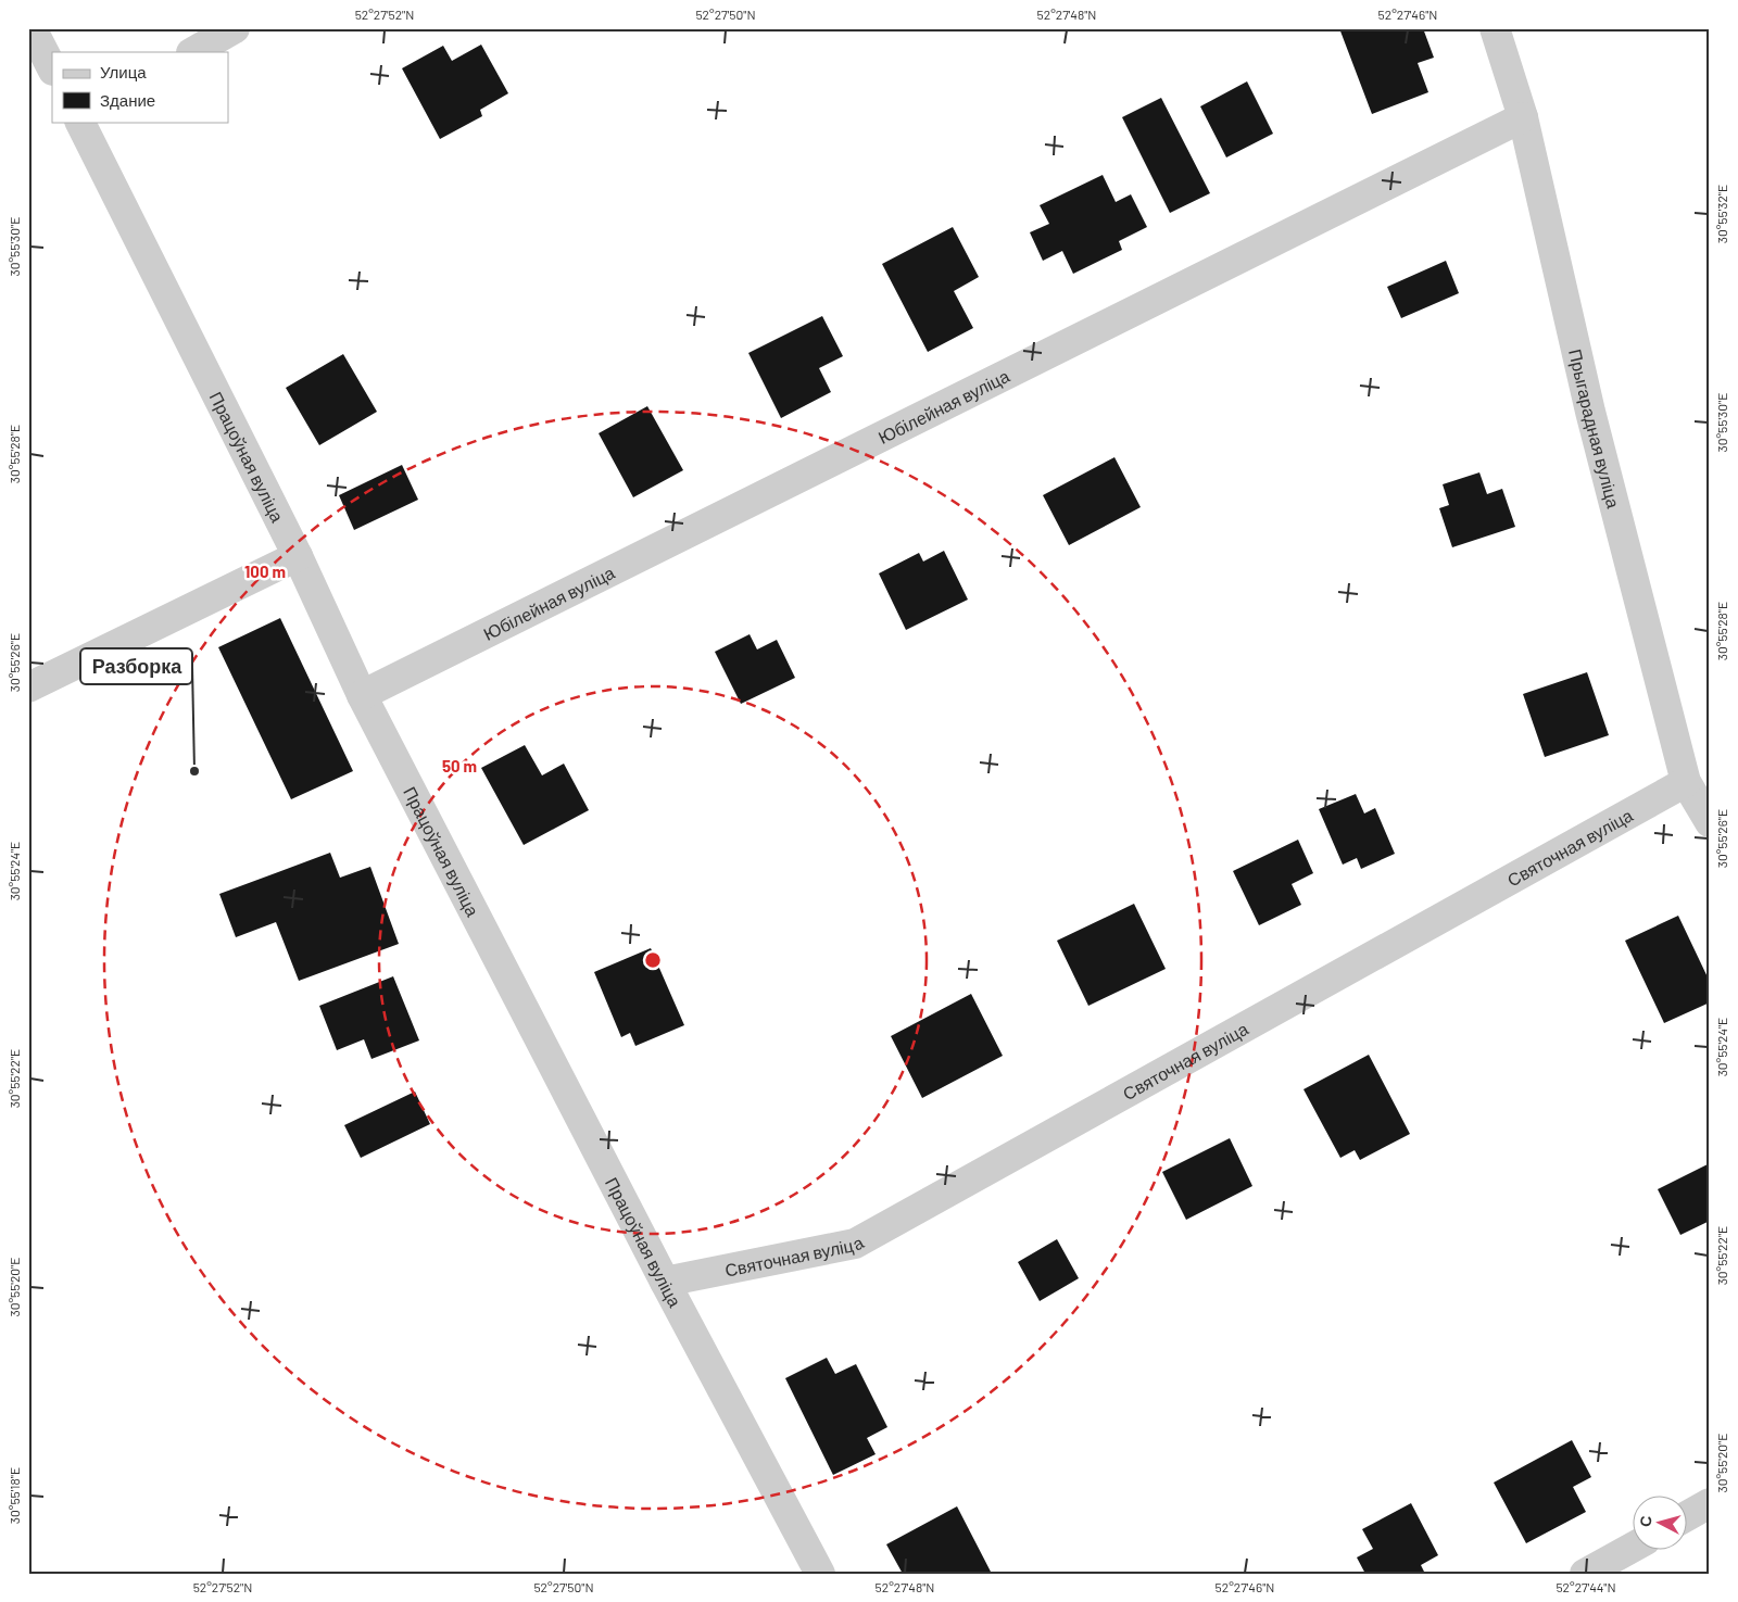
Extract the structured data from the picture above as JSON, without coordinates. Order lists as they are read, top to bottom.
{
  "streets": {
    "street": [
      "Юбілейная вуліца",
      "Прыгарадная вуліца",
      "Працоўная вуліца",
      "Святочная вуліца"
    ]
  },
  "crossings": [
    ["Юбілейная вуліца", "Прыгарадная вуліца"],
    ["Юбілейная вуліца", "Працоўная вуліца"],
    ["Прыгарадная вуліца", "Святочная вуліца"],
    ["Працоўная вуліца", "Святочная вуліца"]
  ],
  "places": ["Разборка"],
  "legend": ["Улица", "Здание"],
  "north": "left",
  "coordinates": [
    "52°27'52\"N",
    "52°27'50\"N",
    "52°27'48\"N",
    "52°27'46\"N",
    "30°55'32\"E",
    "30°55'30\"E",
    "30°55'28\"E",
    "30°55'26\"E",
    "30°55'24\"E",
    "30°55'22\"E",
    "30°55'20\"E",
    "30°55'18\"E",
    "52°27'44\"N"
  ],
  "rings": ["100 m", "50 m"]
}
